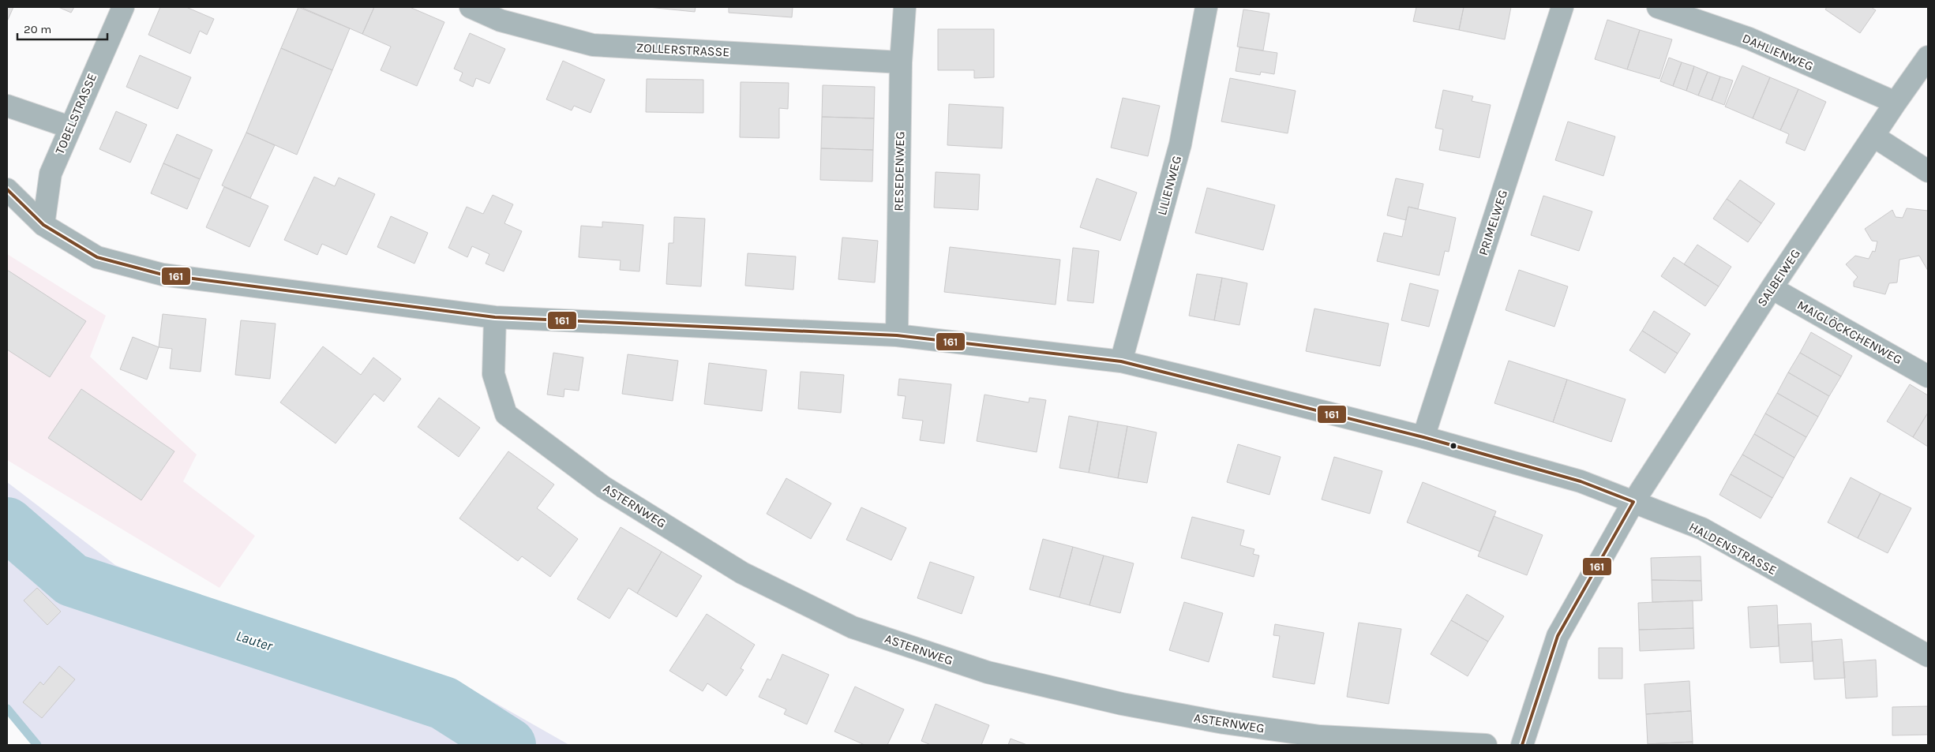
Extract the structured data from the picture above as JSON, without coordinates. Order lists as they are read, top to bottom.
{
  "streets": {
    "street": [
      "ZOLLERSTRASSE",
      "DAHLIENWEG",
      "TOBELSTRASSE",
      "RESEDENWEG",
      "LILIENWEG",
      "PRIMELWEG",
      "SALBEIWEG",
      "MAIGLÖCKCHENWEG",
      "ASTERNWEG",
      "HALDENSTRASSE"
    ]
  },
  "crossings": [
    ["ZOLLERSTRASSE", "RESEDENWEG"],
    ["DAHLIENWEG", "SALBEIWEG"],
    ["TOBELSTRASSE", "HALDENSTRASSE"],
    ["RESEDENWEG", "HALDENSTRASSE"],
    ["LILIENWEG", "HALDENSTRASSE"],
    ["PRIMELWEG", "HALDENSTRASSE"],
    ["SALBEIWEG", "MAIGLÖCKCHENWEG"],
    ["SALBEIWEG", "HALDENSTRASSE"],
    ["ASTERNWEG", "HALDENSTRASSE"]
  ],
  "water": ["Lauter"],
  "lines": ["transit line 161"],
  "scale_bar": "20 m"
}
